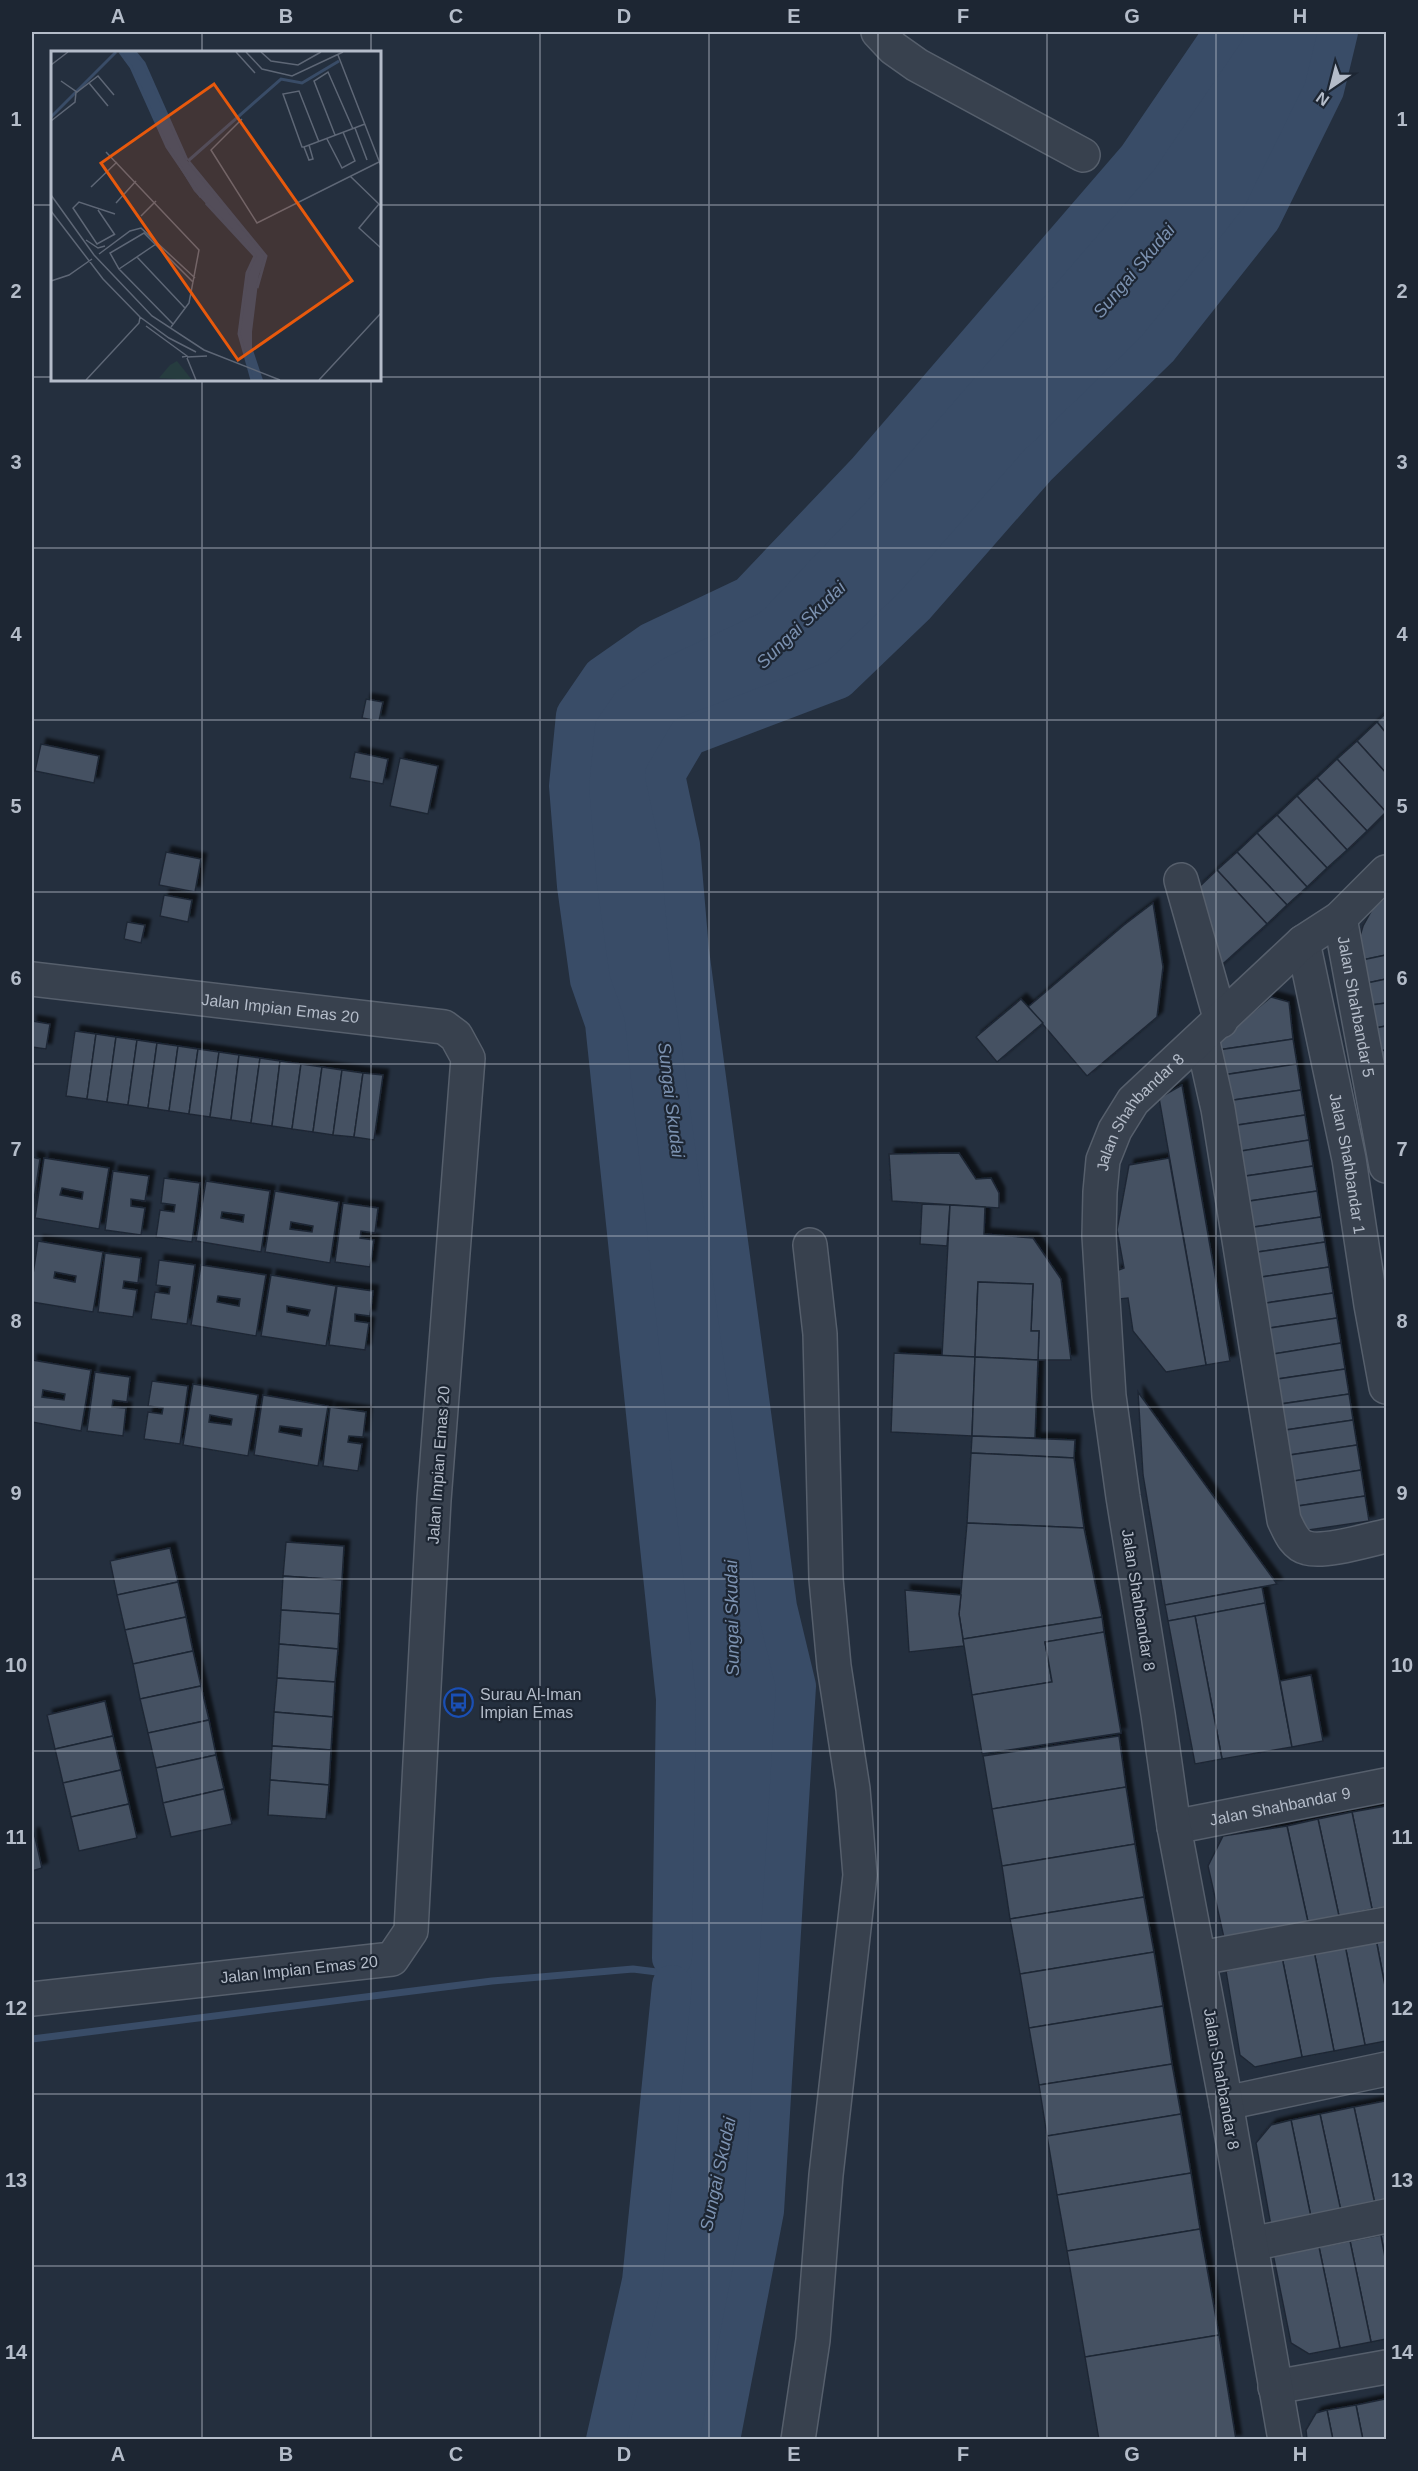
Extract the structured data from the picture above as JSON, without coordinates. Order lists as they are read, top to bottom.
{
  "streets": {
    "street": [
      "Jalan Shahbandar 5",
      "Jalan Impian Emas 20",
      "Jalan Shahbandar 8",
      "Jalan Shahbandar 1",
      "Jalan Shahbandar 9"
    ]
  },
  "crossings": [
    ["Jalan Shahbandar 5", "Jalan Shahbandar 8"],
    ["Jalan Shahbandar 8", "Jalan Shahbandar 1"],
    ["Jalan Shahbandar 8", "Jalan Shahbandar 9"]
  ],
  "water": ["Sungai Skudai"],
  "places": {
    "bus stop": ["Surau Al-Iman Impian Emas"]
  },
  "north": "bottom left",
  "grid": {
    "columns": [
      "A",
      "B",
      "C",
      "D",
      "E",
      "F",
      "G",
      "H"
    ],
    "rows": [
      "1",
      "2",
      "3",
      "4",
      "5",
      "6",
      "7",
      "8",
      "9",
      "10",
      "11",
      "12",
      "13",
      "14"
    ]
  }
}
